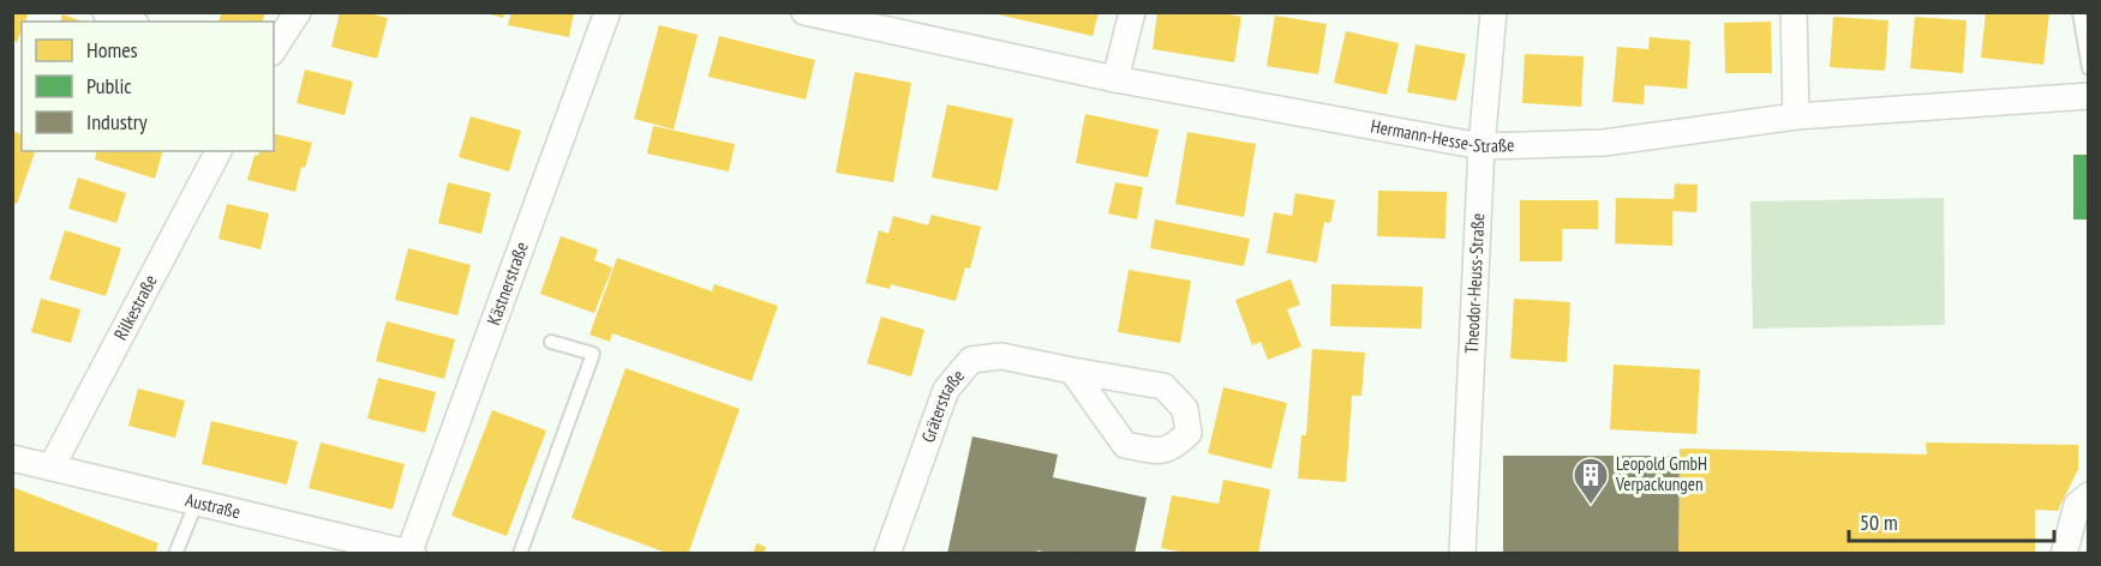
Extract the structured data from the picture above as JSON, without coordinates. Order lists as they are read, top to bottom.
{
  "streets": {
    "street": [
      "Hermann-Hesse-Straße",
      "Kästnerstraße",
      "Theodor-Heuss-Straße",
      "Rilkestraße",
      "Gräterstraße",
      "Austraße"
    ]
  },
  "crossings": [
    ["Hermann-Hesse-Straße", "Theodor-Heuss-Straße"],
    ["Kästnerstraße", "Austraße"],
    ["Rilkestraße", "Austraße"]
  ],
  "places": {
    "building": ["Leopold GmbH Verpackungen"]
  },
  "legend": ["Homes", "Public", "Industry"],
  "scale_bar": "50 m"
}
